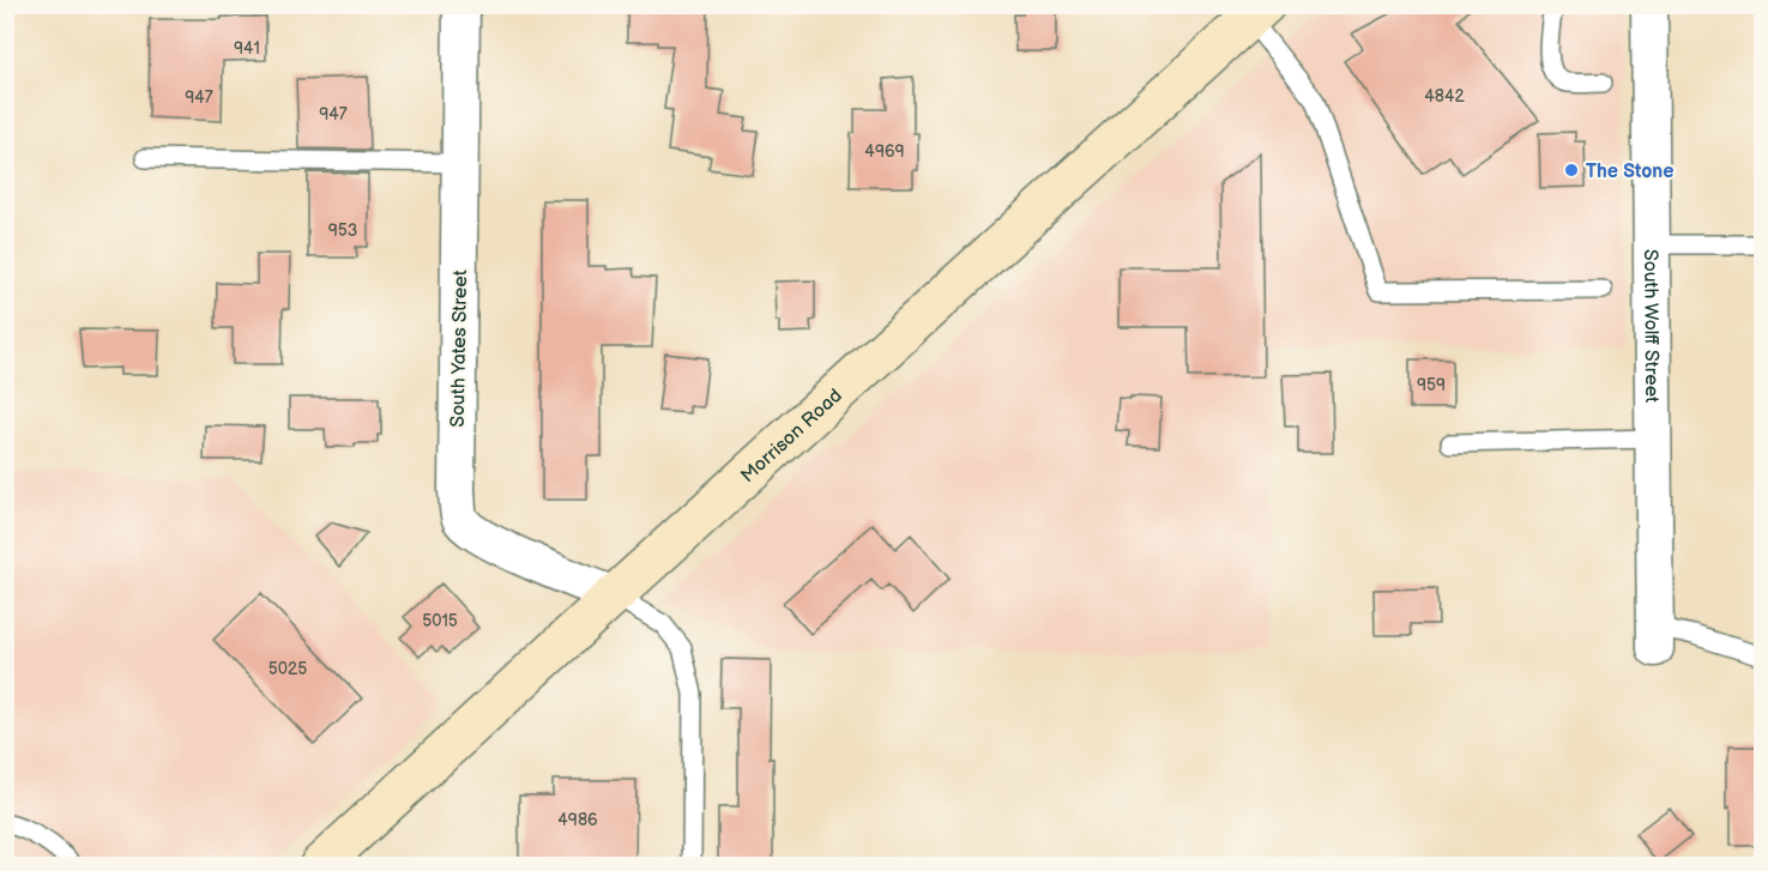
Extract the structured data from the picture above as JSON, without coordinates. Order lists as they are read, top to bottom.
{
  "streets": {
    "main road": ["Morrison Road"],
    "street": ["South Wolff Street", "South Yates Street"]
  },
  "crossings": [
    ["South Yates Street", "Morrison Road"]
  ],
  "places": ["The Stone"],
  "house_numbers": [
    "941",
    "4842",
    "947",
    "947",
    "4969",
    "953",
    "959",
    "5015",
    "5025",
    "4986"
  ]
}
